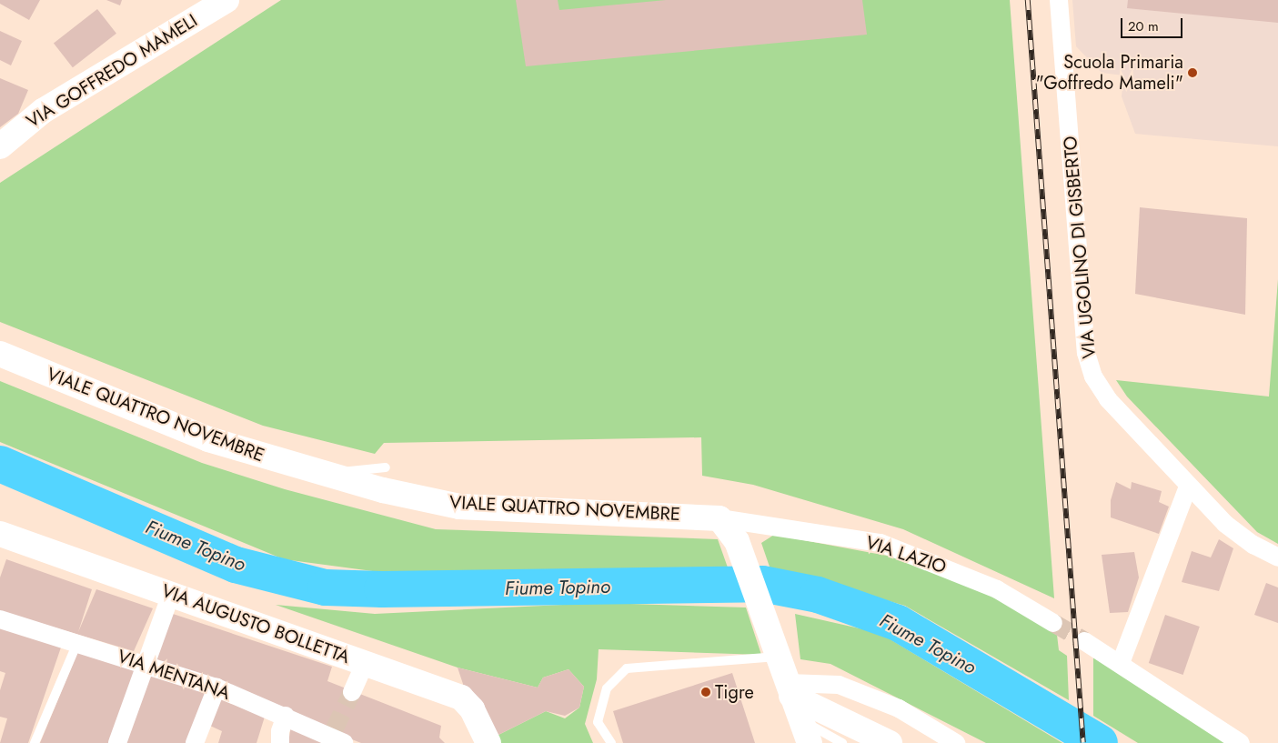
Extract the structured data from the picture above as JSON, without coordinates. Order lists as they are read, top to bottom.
{
  "streets": {
    "main road": ["VIA GOFFREDO MAMELI", "VIALE QUATTRO NOVEMBRE", "VIA AUGUSTO BOLLETTA"],
    "street": ["VIA UGOLINO DI GISBERTO", "VIA LAZIO", "VIA MENTANA"]
  },
  "crossings": [
    ["VIALE QUATTRO NOVEMBRE", "VIA LAZIO"]
  ],
  "water": ["Fiume Topino"],
  "places": ["Scuola Primaria \"Goffredo Mameli\"", "Tigre"],
  "scale_bar": "20 m"
}
